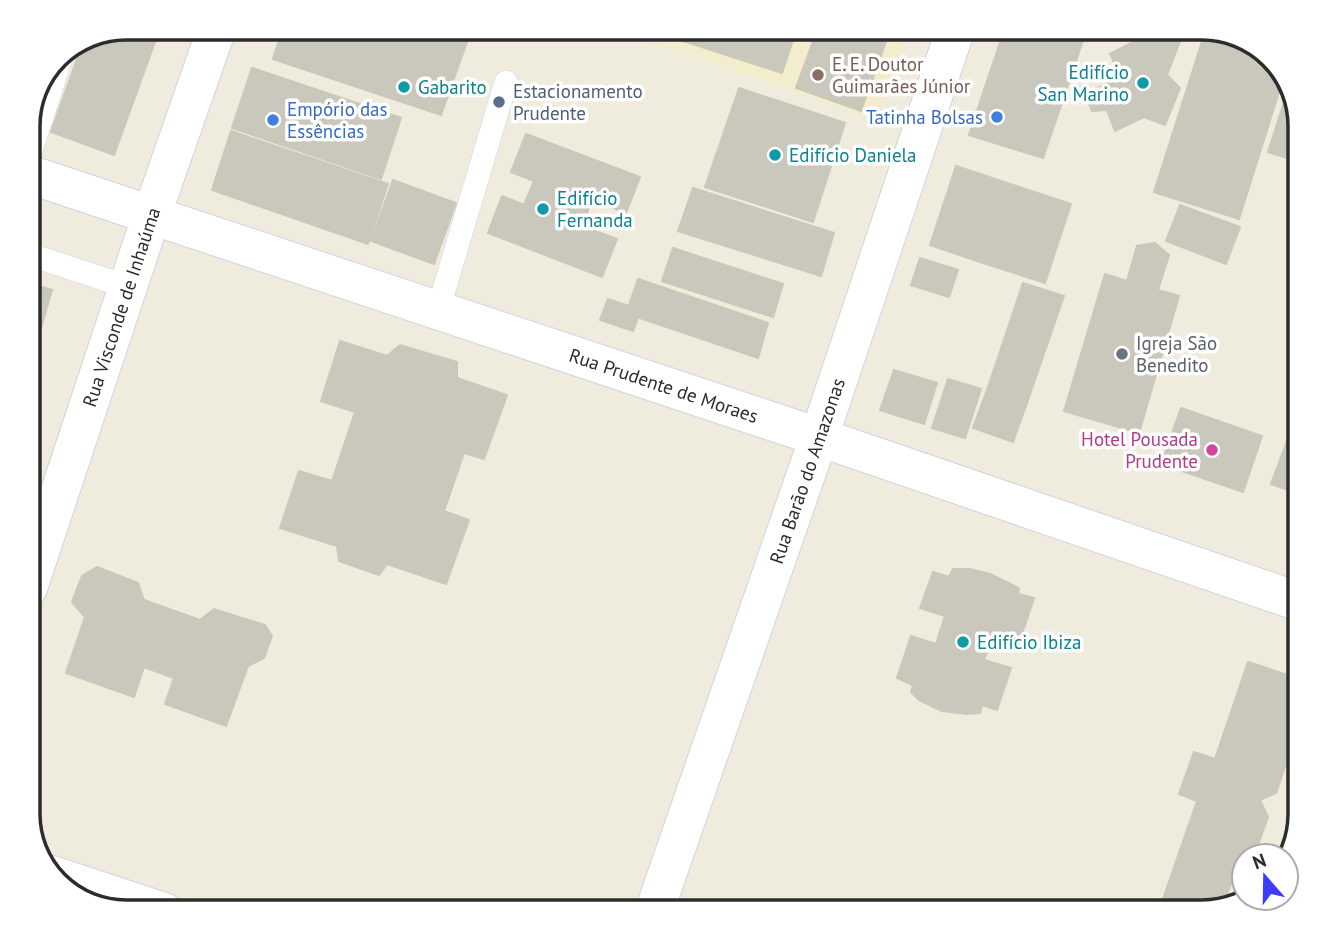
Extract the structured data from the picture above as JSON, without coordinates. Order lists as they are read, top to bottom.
{
  "streets": {
    "street": ["Rua Visconde de Inhaúma", "Rua Prudente de Moraes", "Rua Barão do Amazonas"]
  },
  "crossings": [
    ["Rua Visconde de Inhaúma", "Rua Prudente de Moraes"],
    ["Rua Prudente de Moraes", "Rua Barão do Amazonas"]
  ],
  "places": [
    "E. E. Doutor Guimarães Júnior",
    "Edifício San Marino",
    "Gabarito",
    "Estacionamento Prudente",
    "Tatinha Bolsas",
    "Empório das Essências",
    "Edifício Daniela",
    "Edifício Fernanda",
    "Igreja São Benedito",
    "Hotel Pousada Prudente",
    "Edifício Ibiza"
  ],
  "north": "top"
}
